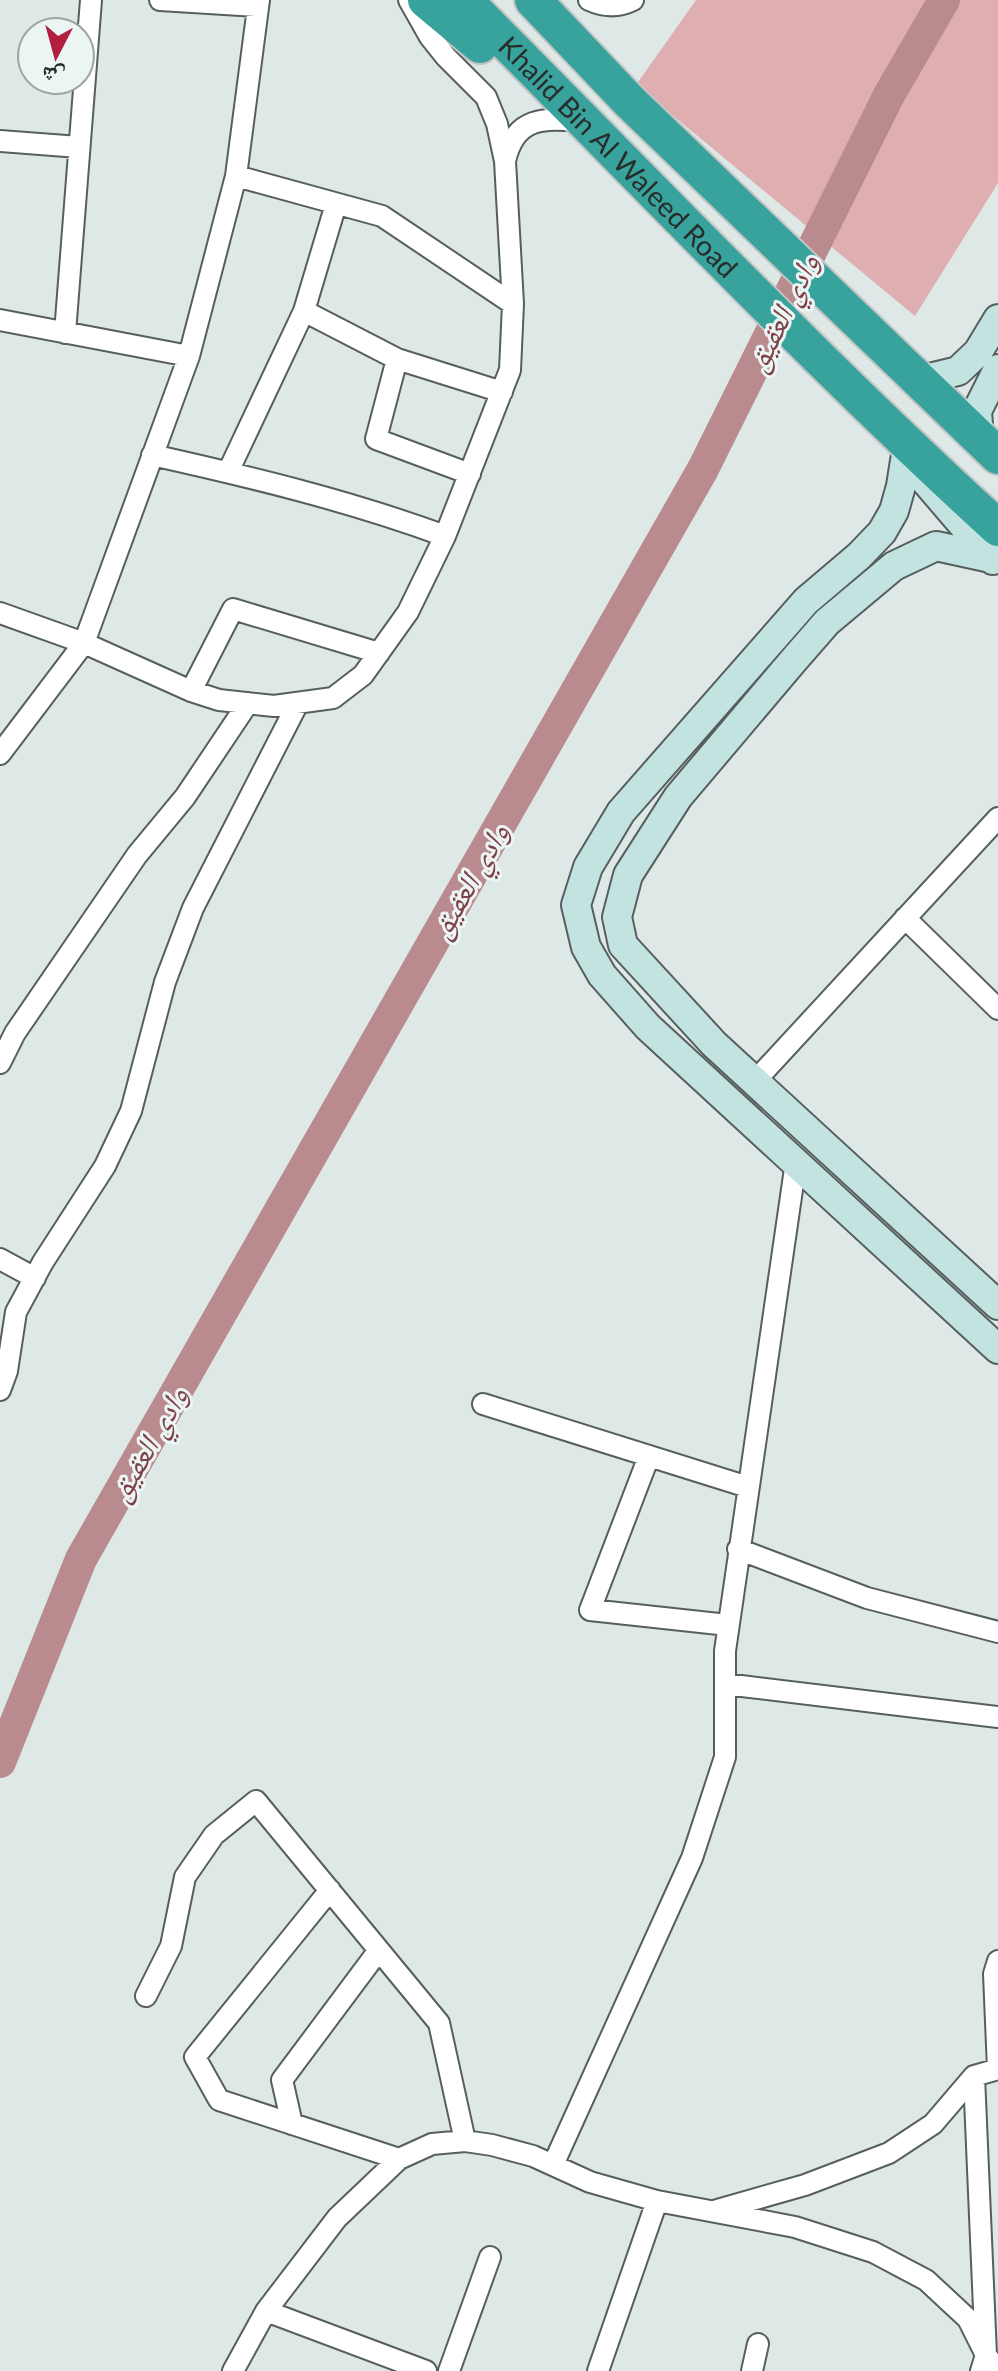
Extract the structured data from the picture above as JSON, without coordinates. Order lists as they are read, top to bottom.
{
  "streets": {
    "highway": ["Khalid Bin Al Waleed Road"]
  },
  "water": ["وادي العقيق"],
  "north": "bottom"
}
